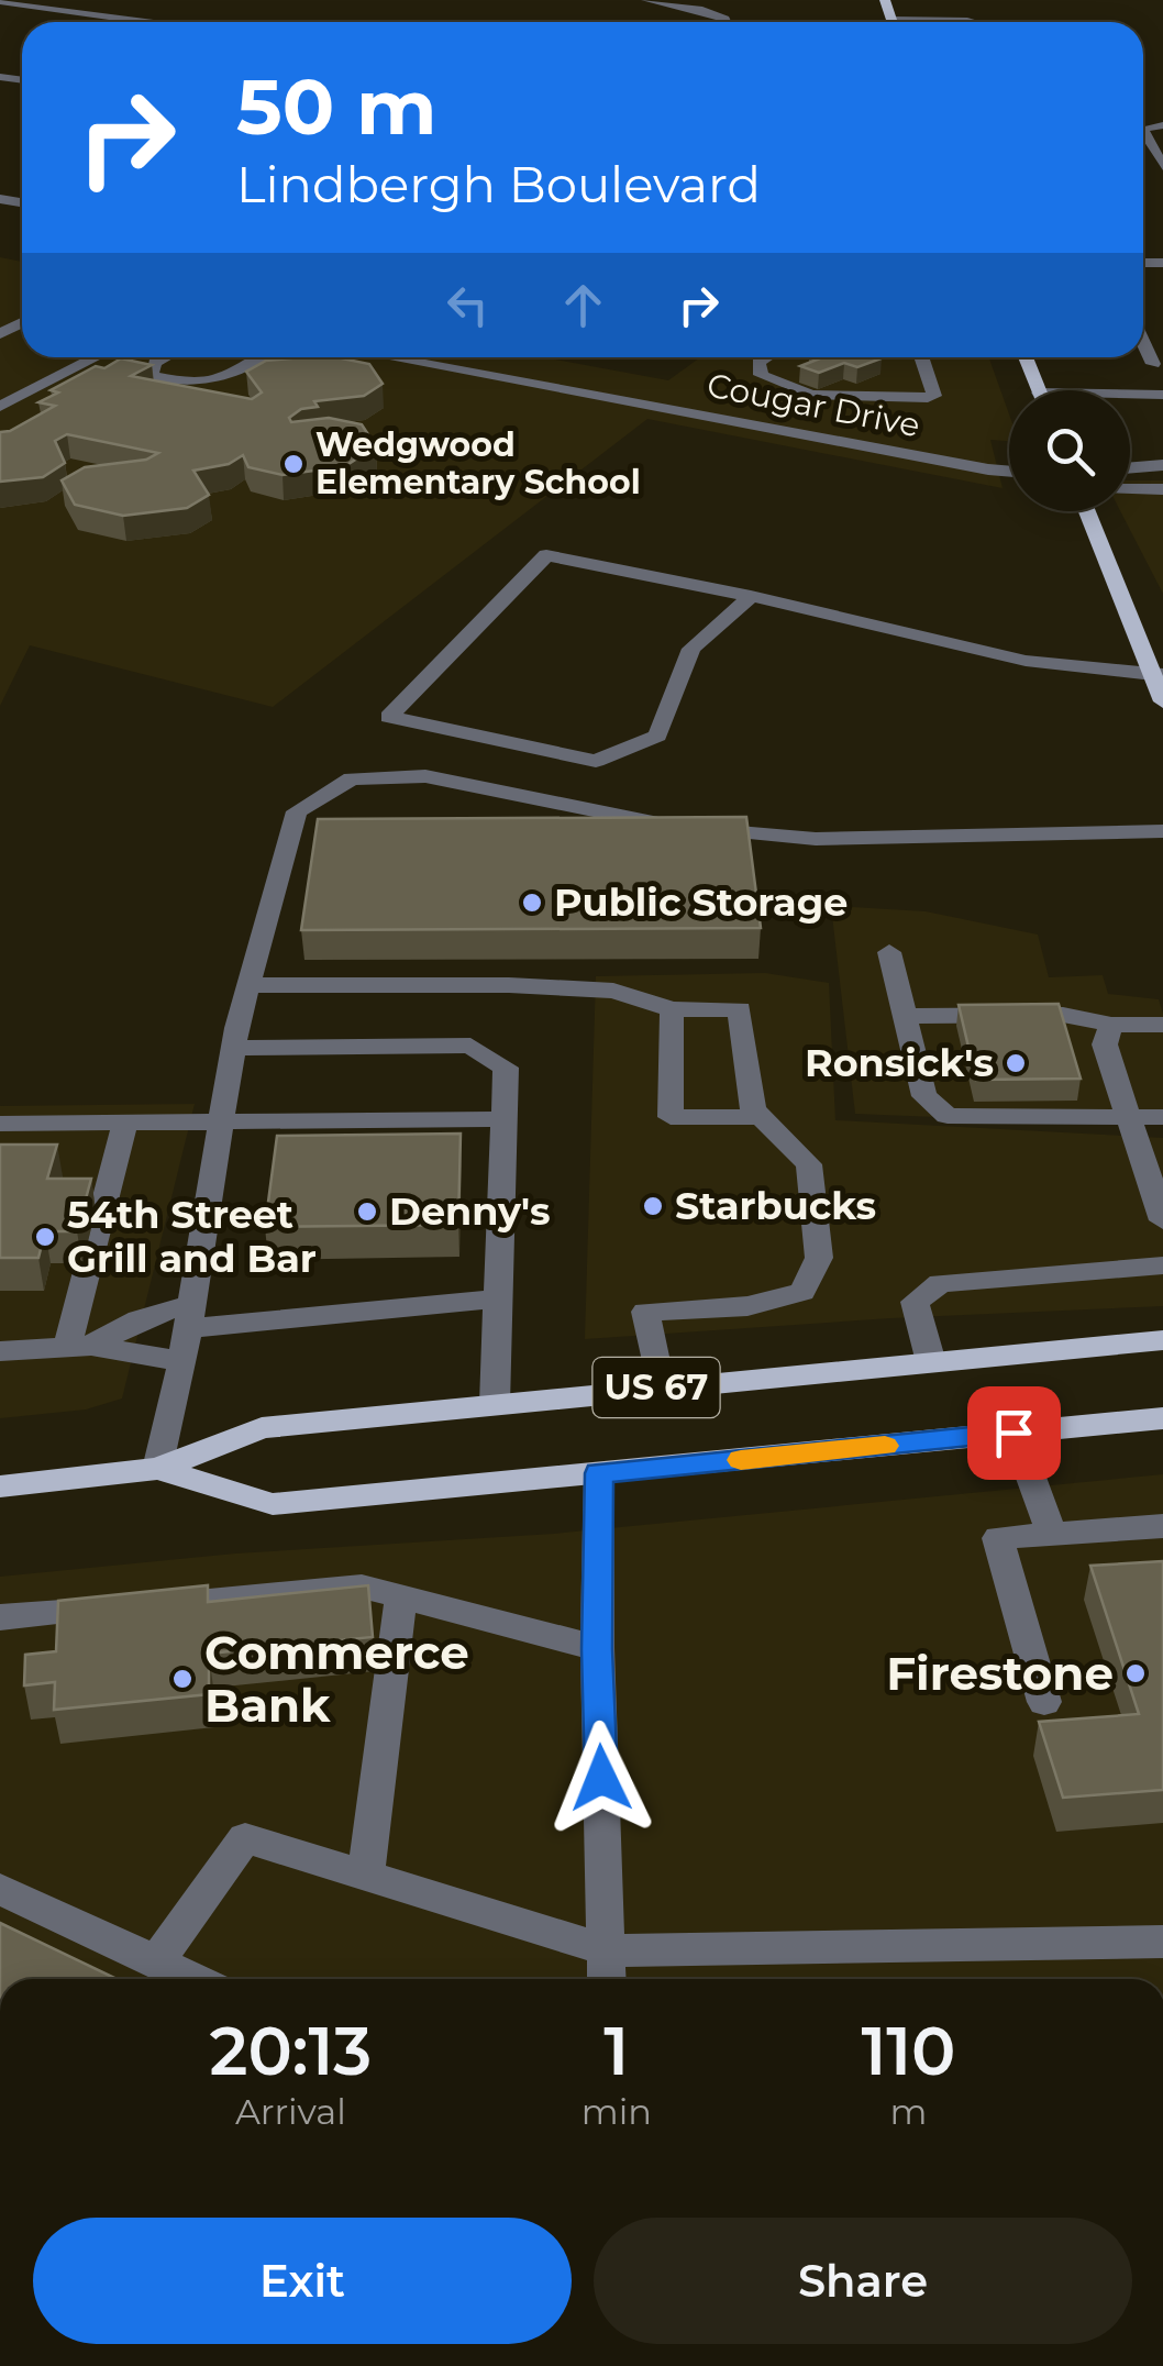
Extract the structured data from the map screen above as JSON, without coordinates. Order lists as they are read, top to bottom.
{
  "streets": {
    "main road": ["US 67"],
    "street": ["Cougar Drive"]
  },
  "places": [
    "Wedgwood Elementary School",
    "Public Storage",
    "Ronsick's",
    "Starbucks",
    "Denny's",
    "54th Street Grill and Bar",
    "Firestone",
    "Commerce Bank"
  ],
  "page": {
    "turn": ["50 m", "Lindbergh Boulevard"],
    "eta": [
      "20:13",
      "Arrival",
      "1",
      "min",
      "110",
      "m"
    ],
    "buttons": ["Exit", "Share"]
  }
}
